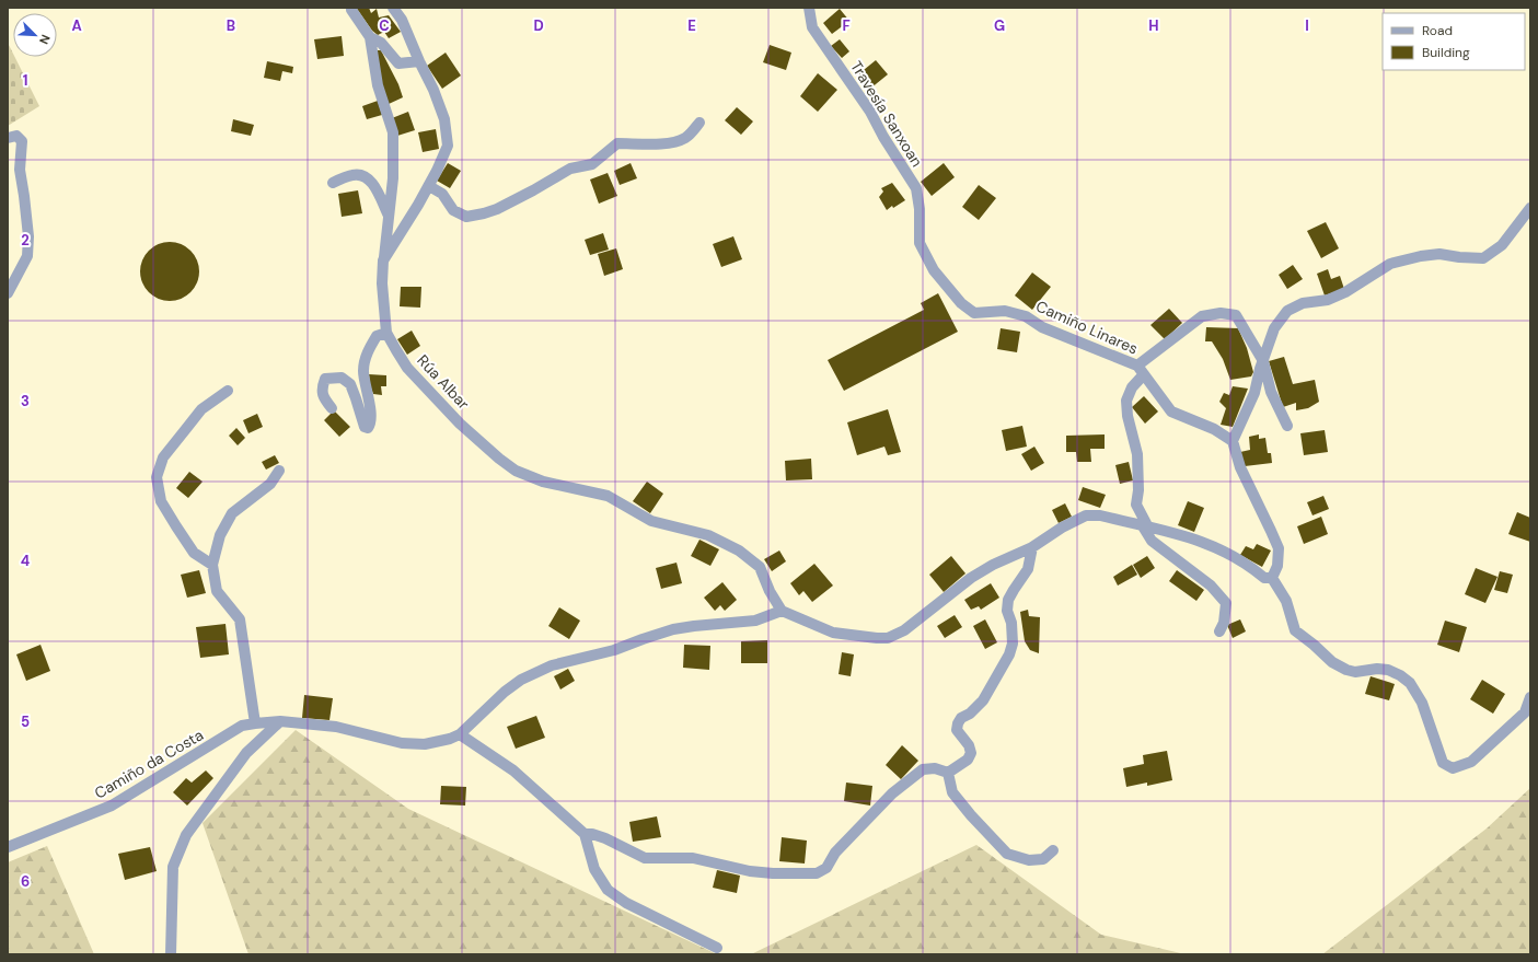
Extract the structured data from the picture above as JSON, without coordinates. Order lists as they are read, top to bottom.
{
  "streets": {
    "street": [
      "Travesía Sanxoan",
      "Camiño Linares",
      "Rúa Albar",
      "Camiño da Costa"
    ]
  },
  "crossings": [
    ["Travesía Sanxoan", "Camiño Linares"]
  ],
  "legend": ["Road", "Building"],
  "north": "bottom right",
  "grid": {
    "columns": [
      "A",
      "B",
      "C",
      "D",
      "E",
      "F",
      "G",
      "H",
      "I"
    ],
    "rows": [
      "1",
      "2",
      "3",
      "4",
      "5",
      "6"
    ]
  }
}
